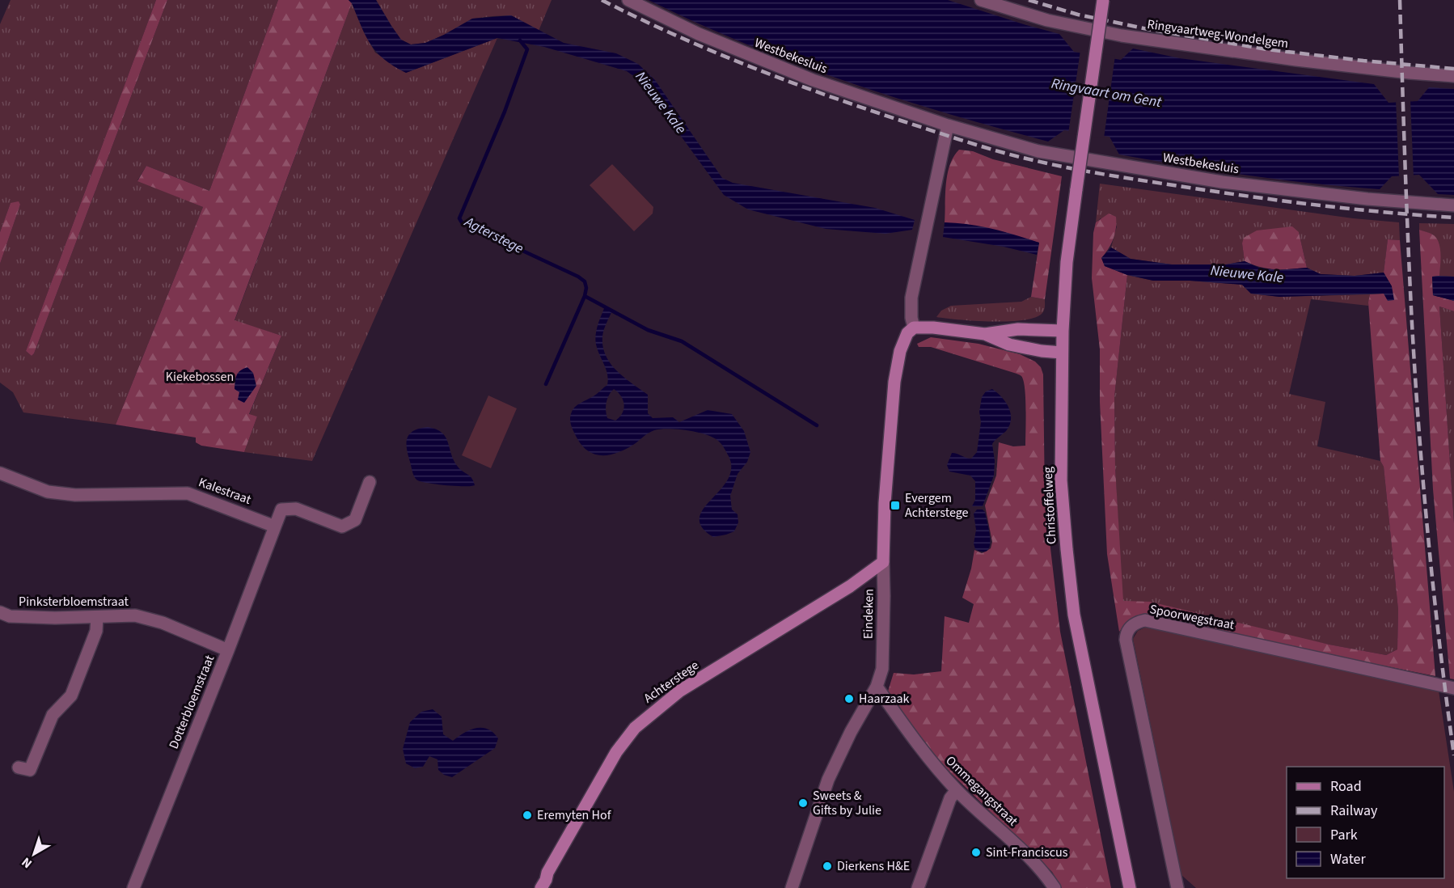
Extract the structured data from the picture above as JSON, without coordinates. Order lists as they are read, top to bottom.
{
  "streets": {
    "street": [
      "Ringvaartweg-Wondelgem",
      "Westbekesluis",
      "Kalestraat",
      "Christoffelweg",
      "Pinksterbloemstraat",
      "Eindeken",
      "Spoorwegstraat",
      "Achterstege",
      "Dotterbloemstraat",
      "Ommegangstraat"
    ]
  },
  "crossings": [
    ["Kalestraat", "Dotterbloemstraat"],
    ["Pinksterbloemstraat", "Dotterbloemstraat"],
    ["Eindeken", "Achterstege"],
    ["Eindeken", "Ommegangstraat"]
  ],
  "water": ["Ringvaart om Gent", "Nieuwe Kale", "Agterstege"],
  "parks": ["Kiekebossen"],
  "places": {
    "transit": ["Evergem Achterstege"],
    "other": [
      "Haarzaak",
      "Sweets & Gifts by Julie",
      "Eremyten Hof",
      "Sint-Franciscus",
      "Dierkens H&E"
    ]
  },
  "legend": [
    "Road",
    "Railway",
    "Park",
    "Water"
  ],
  "north": "bottom left"
}
